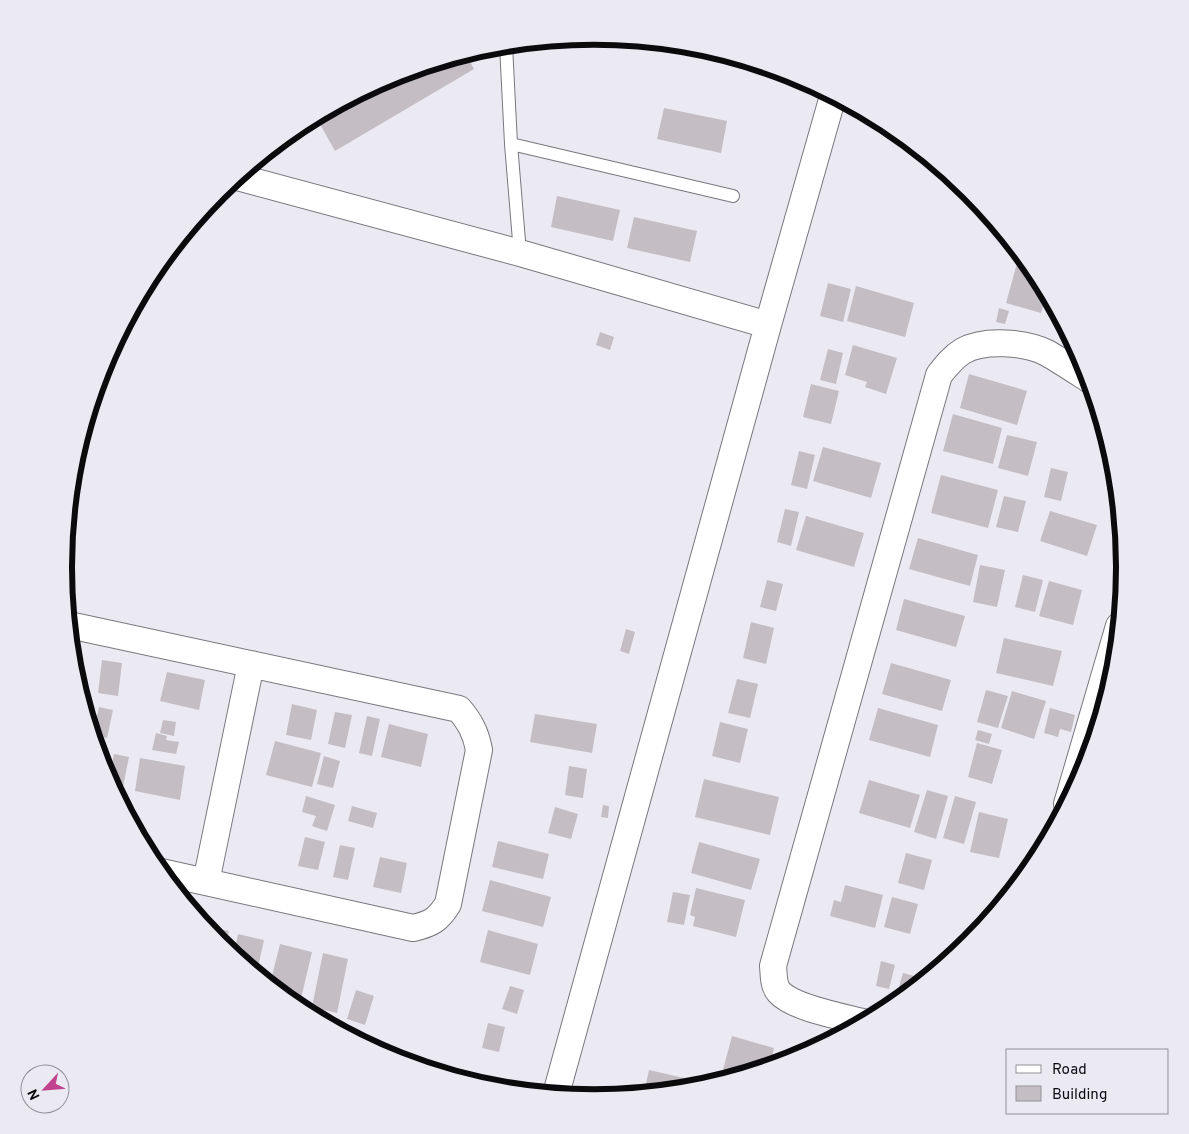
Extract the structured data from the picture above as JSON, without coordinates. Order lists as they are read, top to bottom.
{
  "legend": ["Road", "Building"],
  "north": "bottom left"
}
